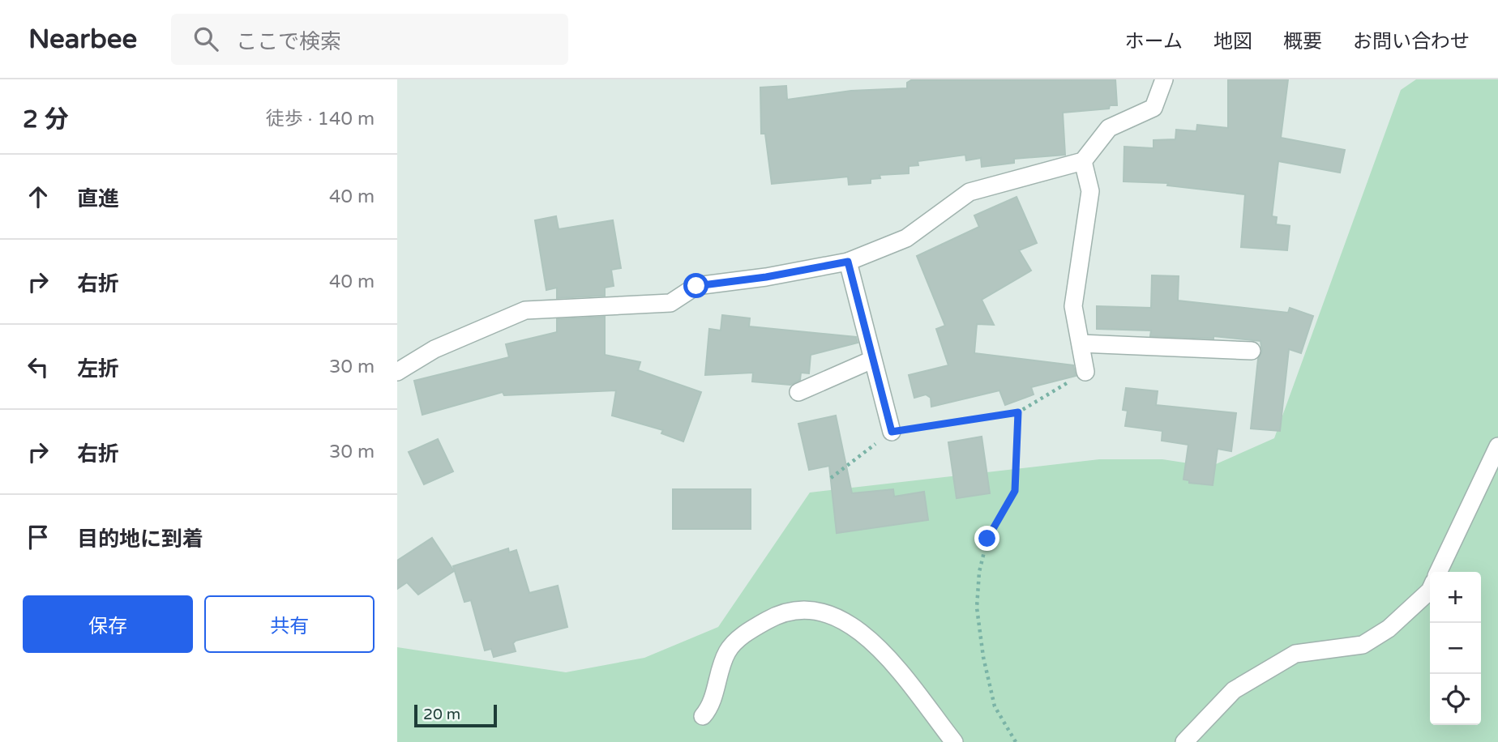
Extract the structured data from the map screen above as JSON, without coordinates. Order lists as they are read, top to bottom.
{
  "scale_bar": "20 m",
  "page": {
    "header": "Nearbee",
    "search": "ここで検索",
    "nav": [
      "ホーム",
      "地図",
      "概要",
      "お問い合わせ"
    ],
    "heading": ["2 分", "徒歩 · 140 m"],
    "list": [
      ["直進", "40 m"],
      ["右折", "40 m"],
      ["左折", "30 m"],
      ["右折", "30 m"],
      "目的地に到着"
    ],
    "map_buttons": ["+", "−"],
    "buttons": ["保存", "共有"],
    "scale": "20 m"
  }
}
